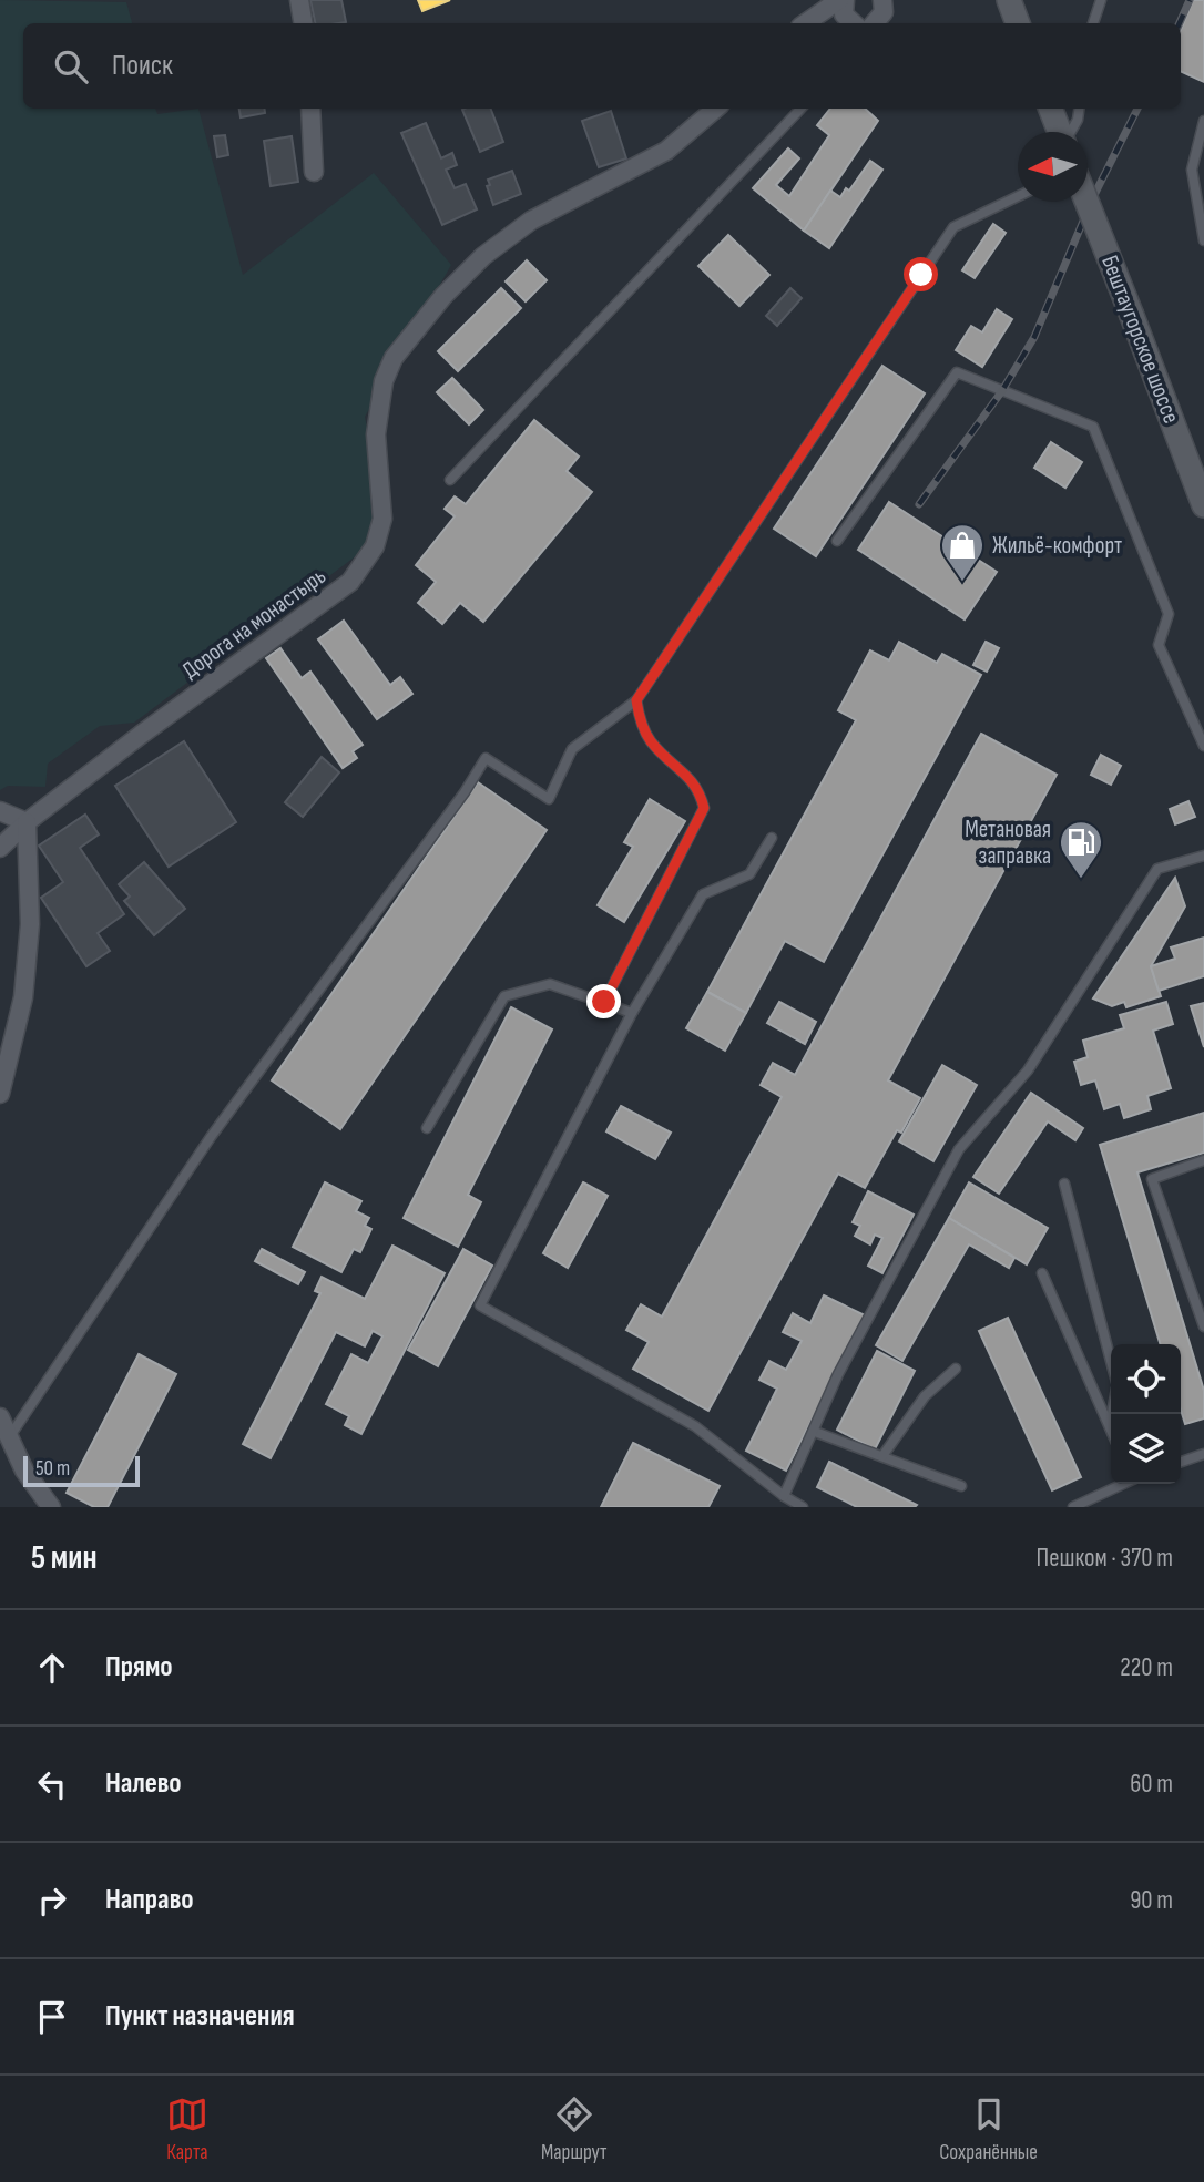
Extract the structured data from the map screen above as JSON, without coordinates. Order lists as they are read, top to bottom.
{
  "streets": {
    "main road": ["Бештаугорское шоссе"],
    "street": ["Дорога на монастырь"]
  },
  "places": {
    "shop": ["Жильё-комфорт"],
    "fuel station": ["Метановая заправка"]
  },
  "scale_bar": "50 m",
  "north": "left",
  "page": {
    "search": "Поиск",
    "scale": "50 m",
    "heading": ["5 мин", "Пешком · 370 m"],
    "list": [
      ["Прямо", "220 m"],
      ["Налево", "60 m"],
      ["Направо", "90 m"],
      "Пункт назначения"
    ],
    "nav": ["Карта", "Маршрут", "Сохранённые"]
  }
}
